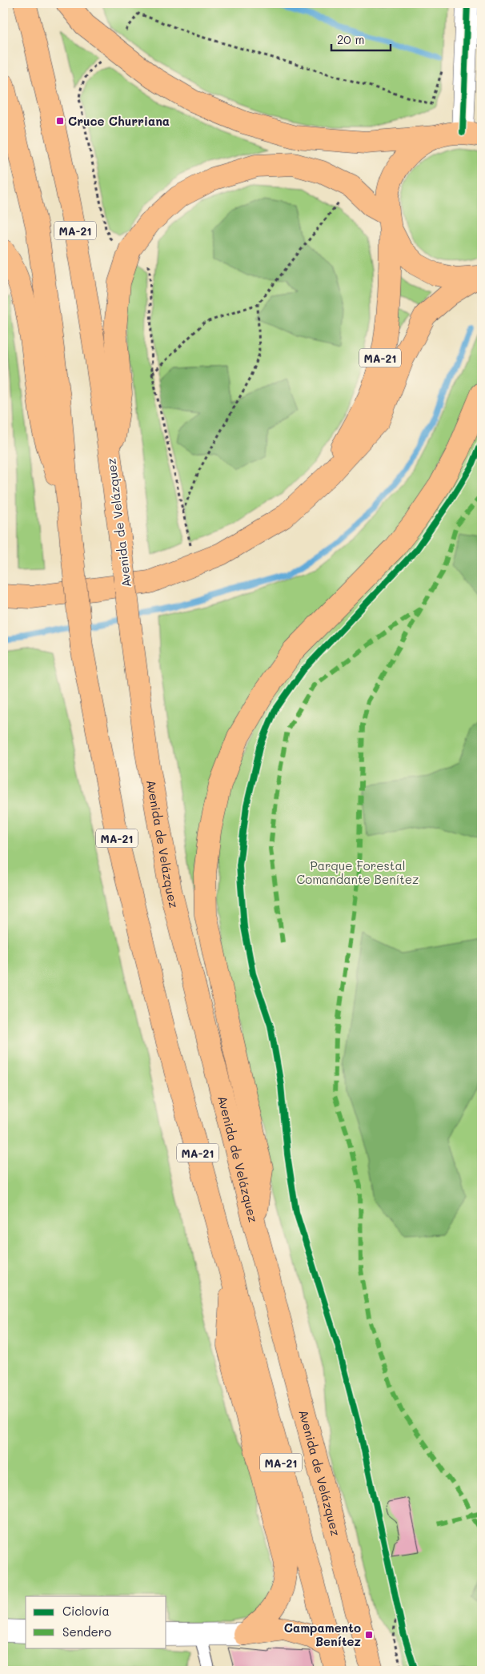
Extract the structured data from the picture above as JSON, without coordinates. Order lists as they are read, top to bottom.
{
  "streets": {
    "main road": ["MA-21", "Avenida de Velázquez"]
  },
  "parks": ["Parque Forestal Comandante Benítez"],
  "places": {
    "transit": ["Cruce Churriana", "Campamento Benítez"]
  },
  "legend": ["Ciclovía", "Sendero"],
  "scale_bar": "20 m"
}
